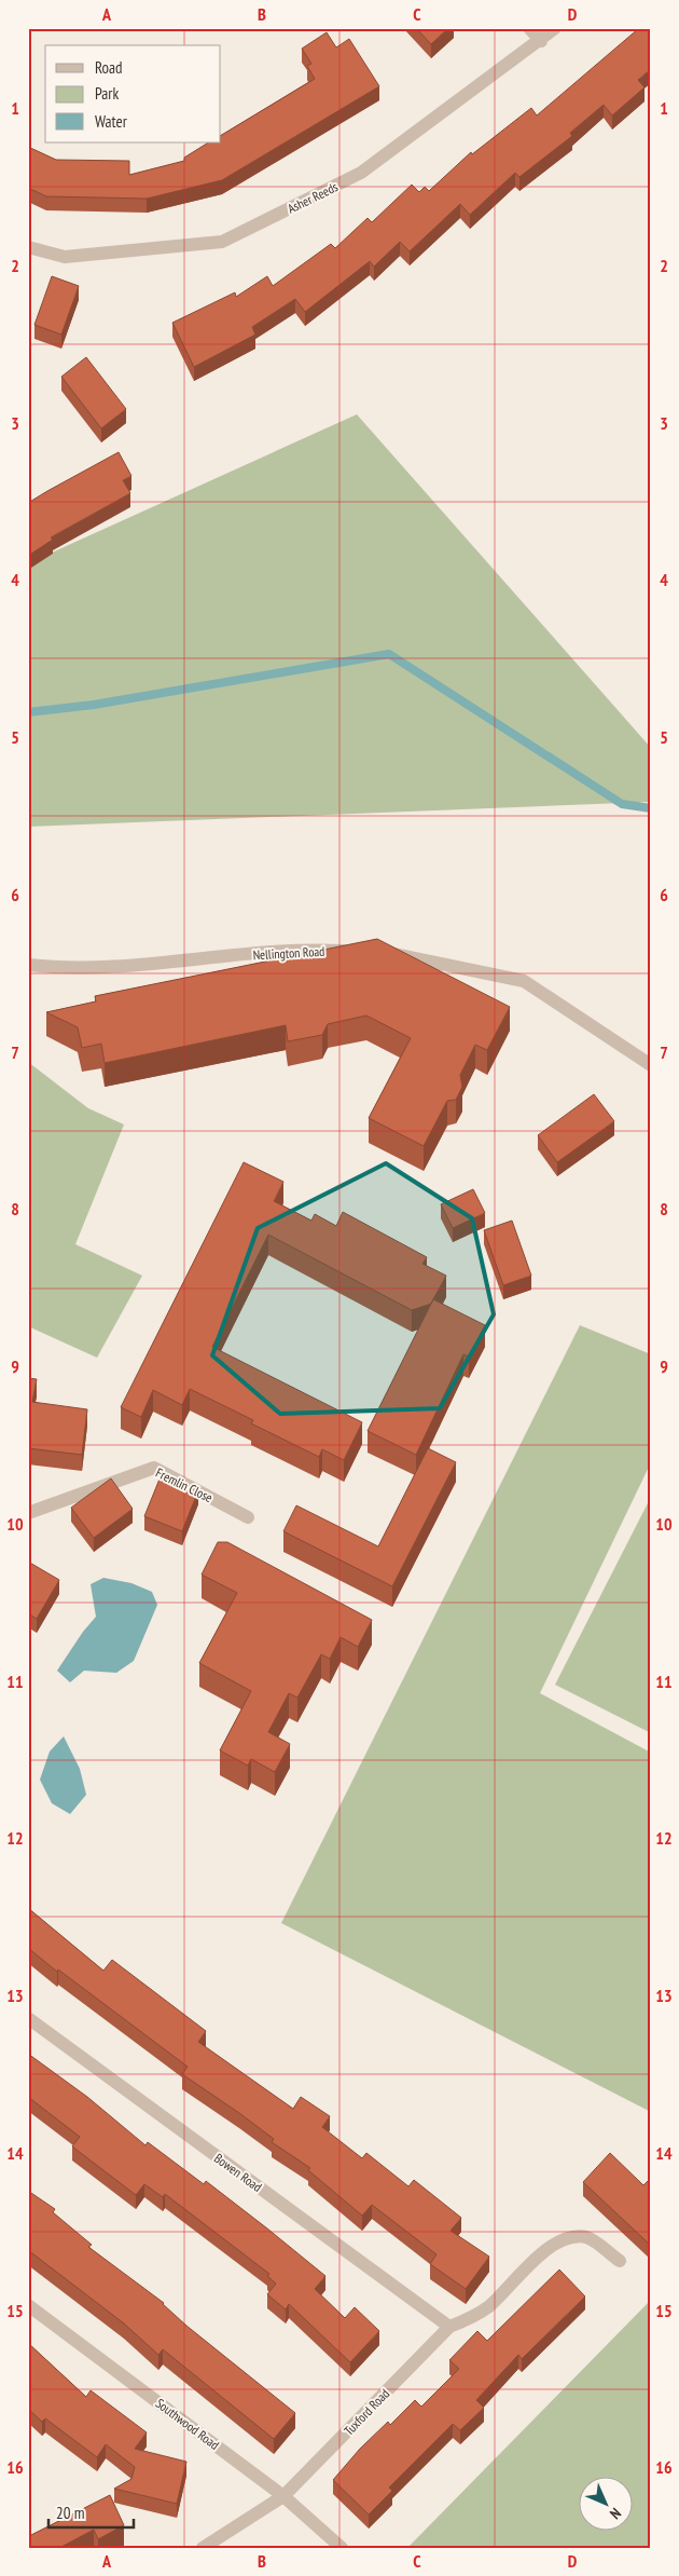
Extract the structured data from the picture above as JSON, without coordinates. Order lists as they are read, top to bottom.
{
  "streets": {
    "street": [
      "Asher Reeds",
      "Nellington Road",
      "Fremlin Close",
      "Bowen Road",
      "Tuxford Road",
      "Southwood Road"
    ]
  },
  "crossings": [
    ["Bowen Road", "Tuxford Road"],
    ["Tuxford Road", "Southwood Road"]
  ],
  "legend": ["Road", "Park", "Water"],
  "scale_bar": "20 m",
  "north": "bottom right",
  "grid": {
    "columns": [
      "A",
      "B",
      "C",
      "D"
    ],
    "rows": [
      "1",
      "2",
      "3",
      "4",
      "5",
      "6",
      "7",
      "8",
      "9",
      "10",
      "11",
      "12",
      "13",
      "14",
      "15",
      "16"
    ]
  }
}
